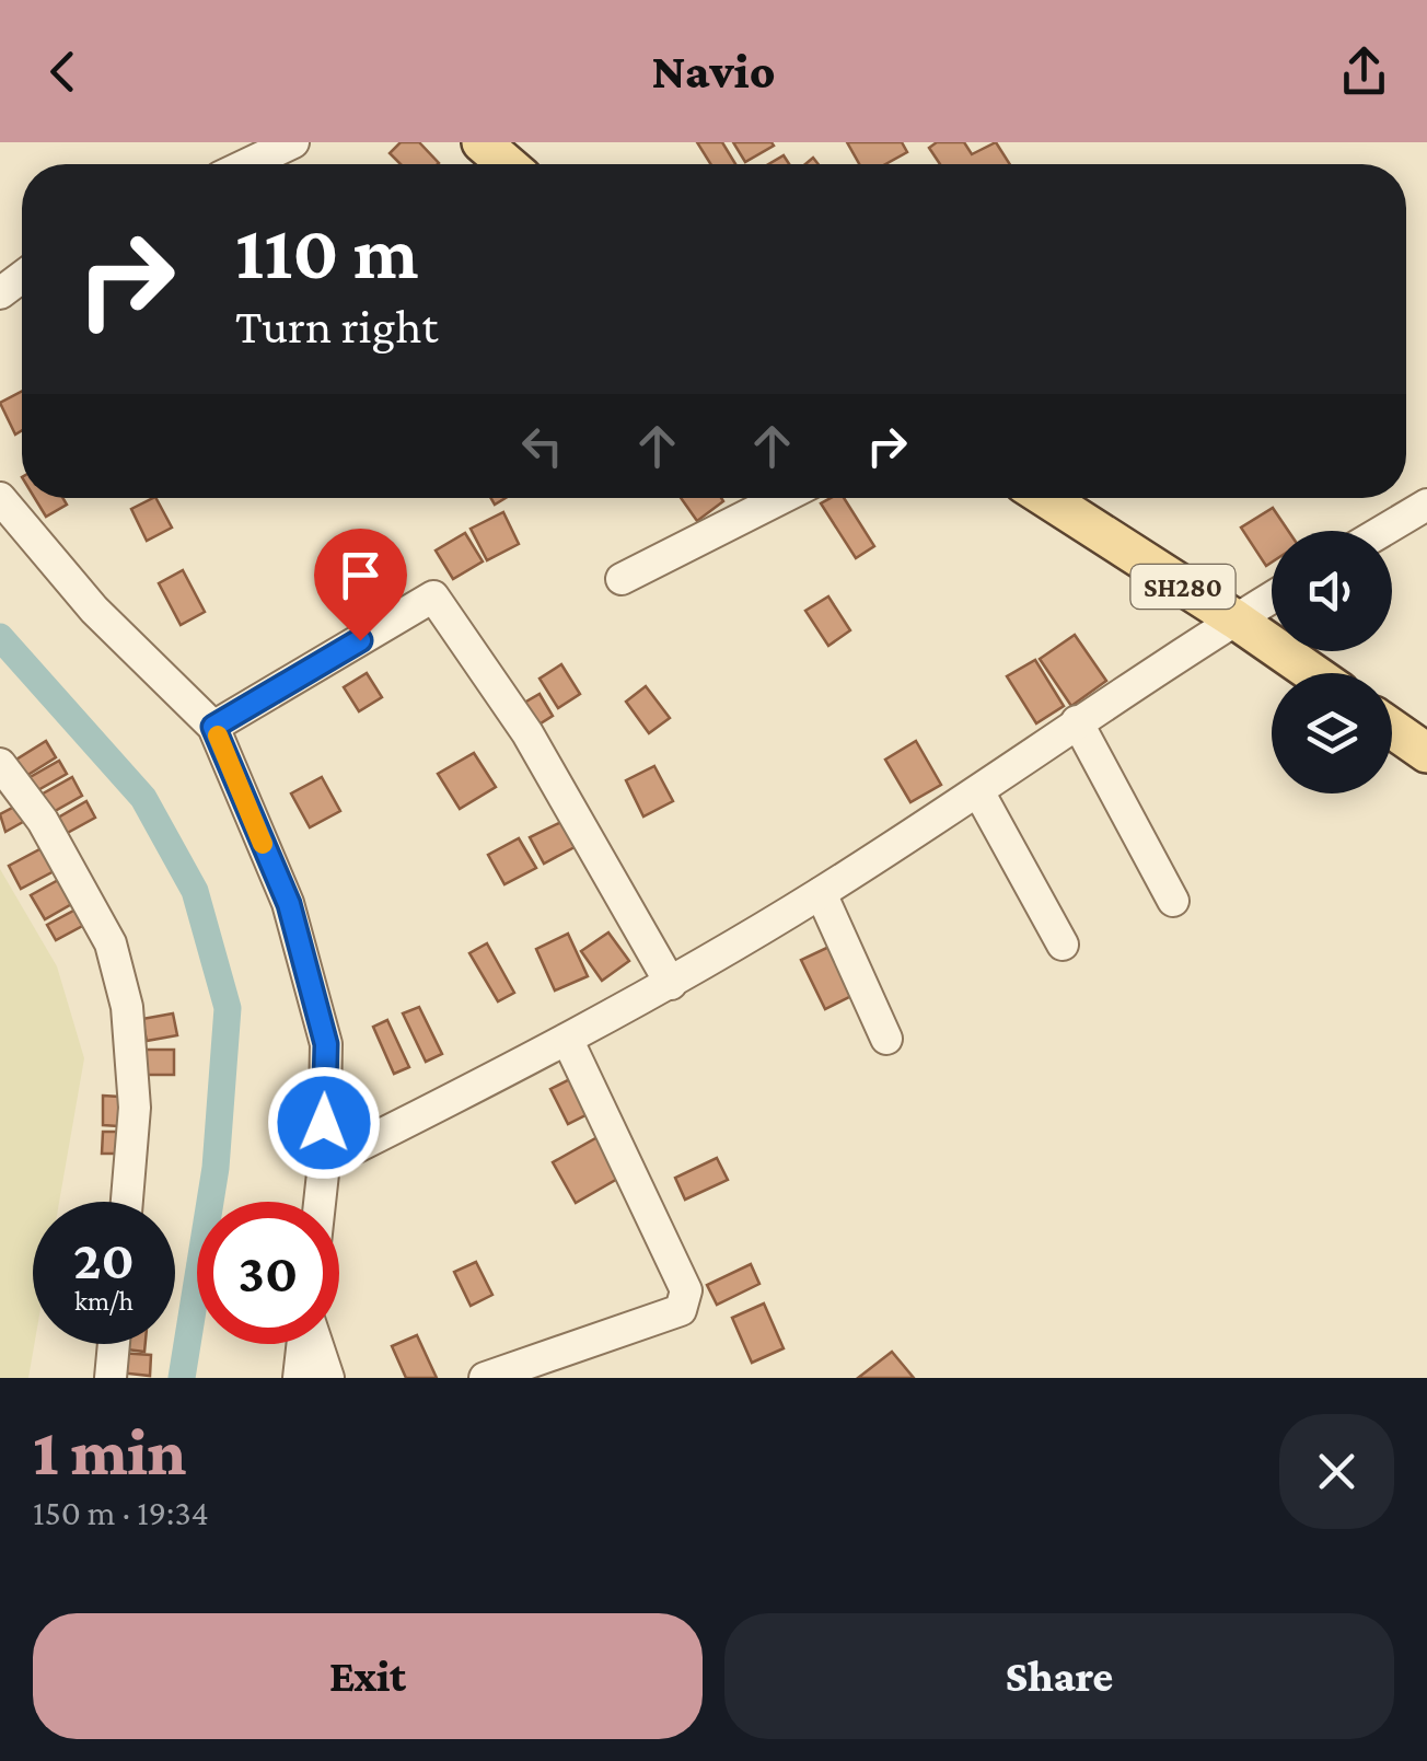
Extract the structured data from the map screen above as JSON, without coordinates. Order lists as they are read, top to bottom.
{
  "streets": {
    "main road": ["SH280"]
  },
  "page": {
    "header": "Navio",
    "turn": ["110 m", "Turn right"],
    "speed": "20 km/h",
    "limit": "30",
    "heading": ["1 min", "150 m · 19:34"],
    "buttons": ["Exit", "Share"]
  }
}
